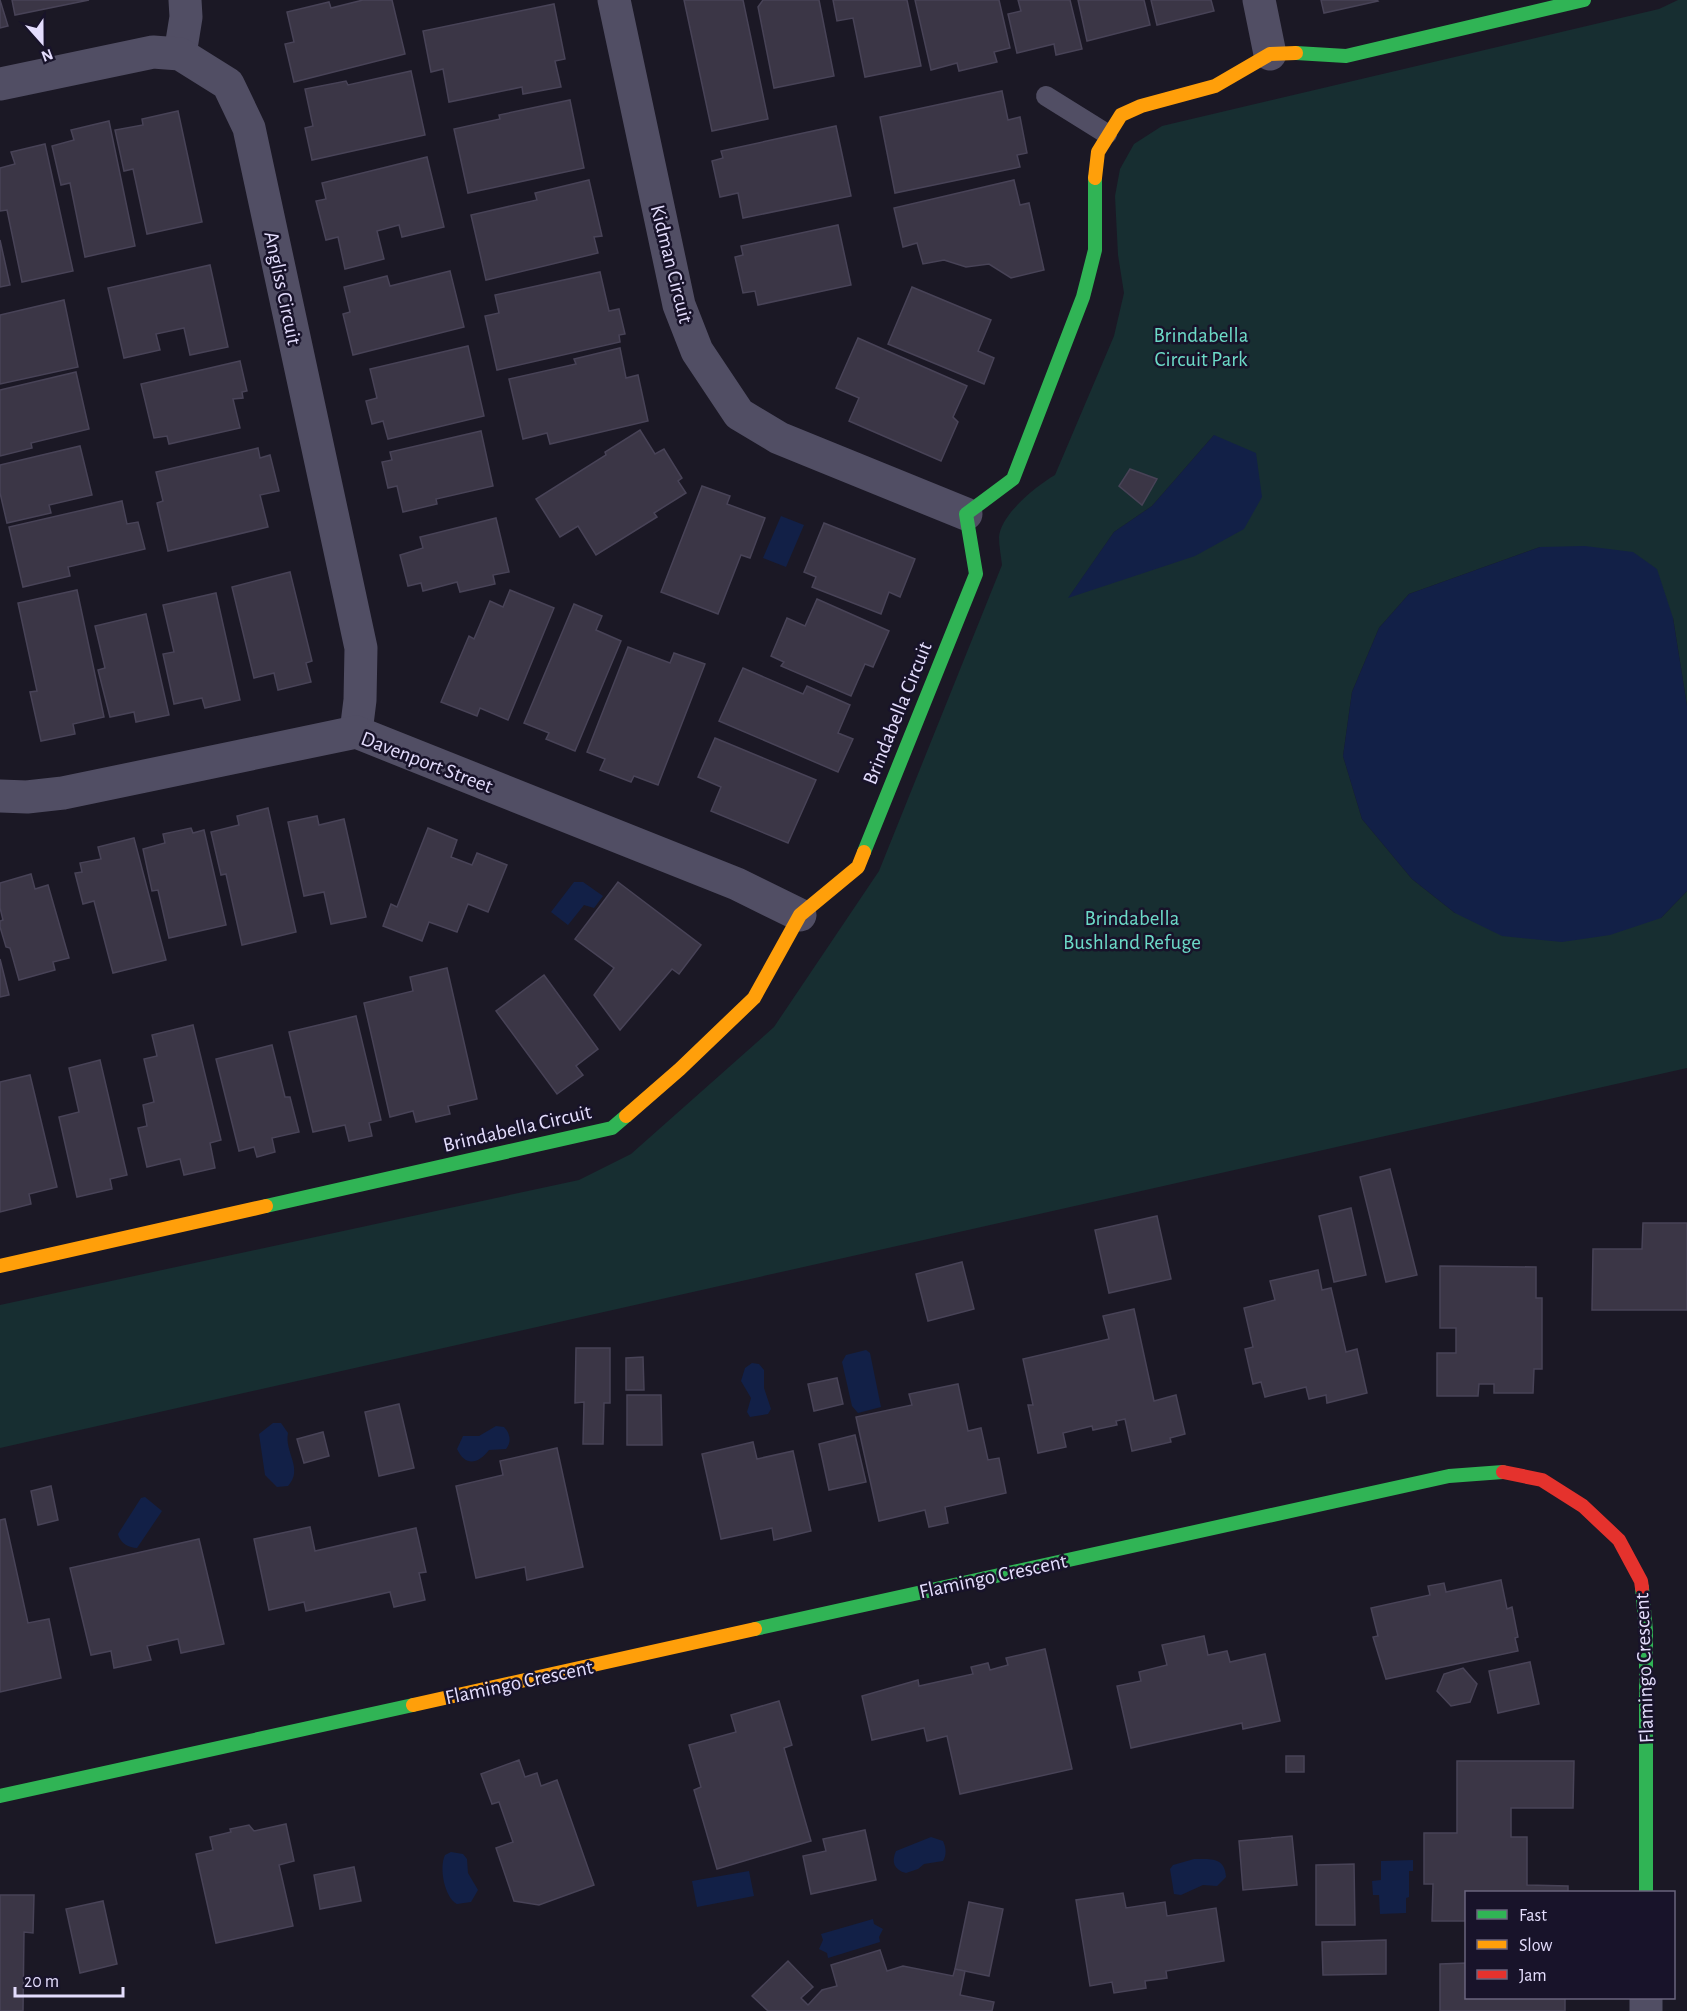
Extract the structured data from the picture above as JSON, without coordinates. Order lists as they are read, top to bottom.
{
  "streets": {
    "street": [
      "Kidman Circuit",
      "Angliss Circuit",
      "Brindabella Circuit",
      "Davenport Street",
      "Flamingo Crescent"
    ]
  },
  "crossings": [
    ["Kidman Circuit", "Brindabella Circuit"],
    ["Angliss Circuit", "Davenport Street"],
    ["Brindabella Circuit", "Davenport Street"]
  ],
  "parks": ["Brindabella Circuit Park", "Brindabella Bushland Refuge"],
  "legend": ["Fast", "Slow", "Jam"],
  "scale_bar": "20 m",
  "north": "bottom"
}
